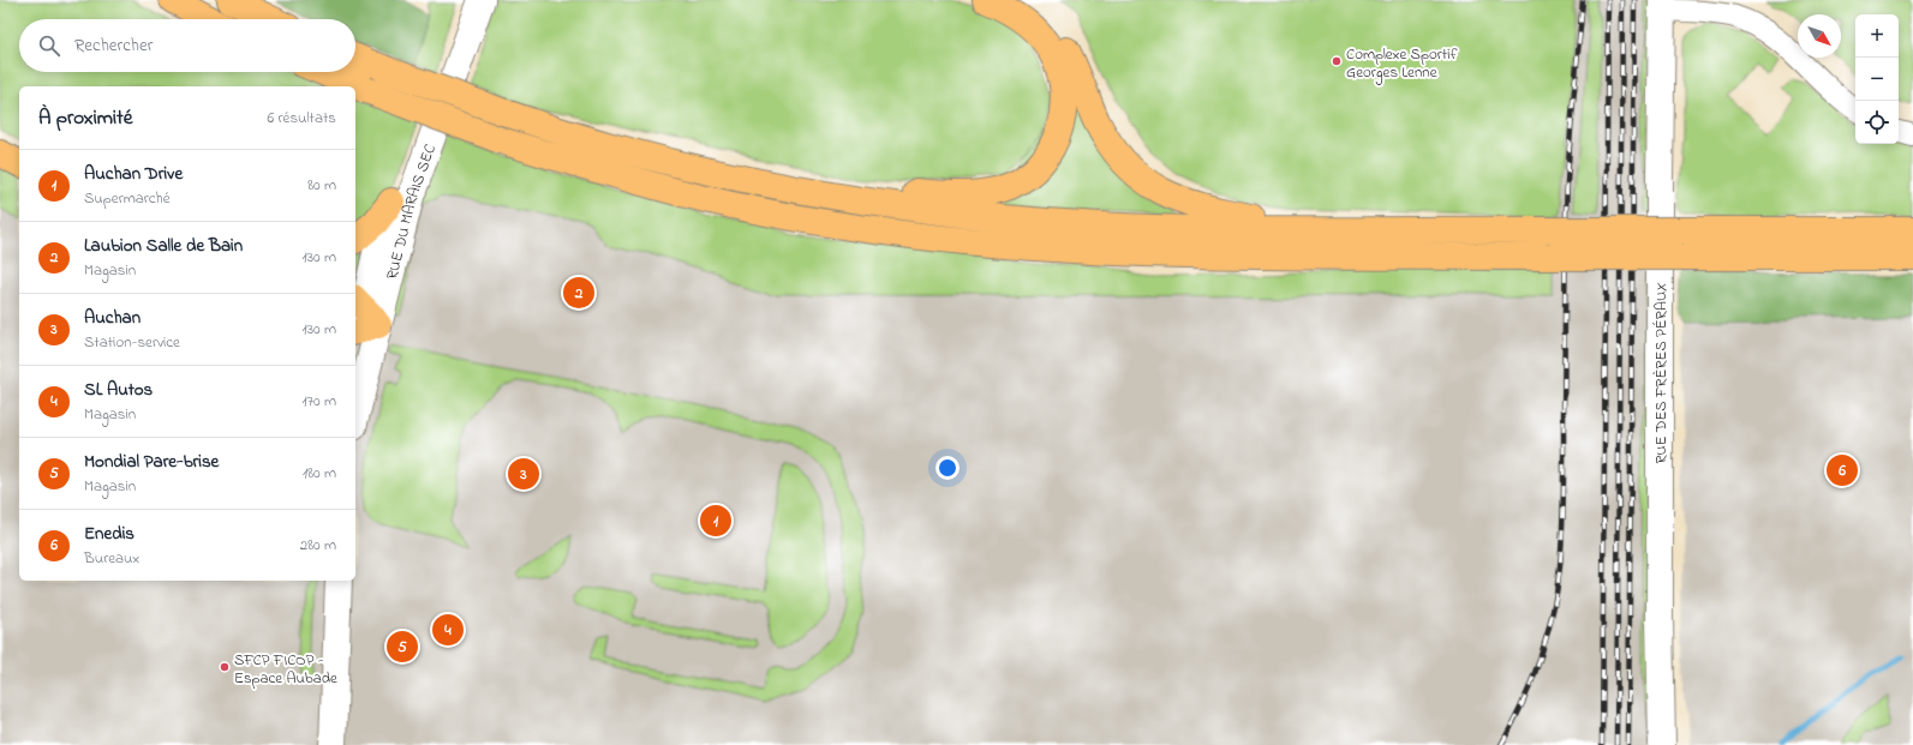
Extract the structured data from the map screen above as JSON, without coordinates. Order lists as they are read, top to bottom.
{
  "streets": {
    "street": ["RUE DU MARAIS SEC", "RUE DES FRÈRES PÉRAUX"]
  },
  "places": ["Complexe Sportif Georges Lenne", "SFCP FICOP - Espace Aubade"],
  "north": "bottom right",
  "page": {
    "map_buttons": ["+", "−"],
    "search": "Rechercher",
    "heading": ["À proximité", "6 résultats"],
    "list": [
      {
        "mark": "1",
        "name": "Auchan Drive",
        "note": "Supermarché",
        "value": "80 m"
      },
      {
        "mark": "2",
        "name": "Laubion Salle de Bain",
        "note": "Magasin",
        "value": "130 m"
      },
      {
        "mark": "3",
        "name": "Auchan",
        "note": "Station-service",
        "value": "130 m"
      },
      {
        "mark": "4",
        "name": "SL Autos",
        "note": "Magasin",
        "value": "170 m"
      },
      {
        "mark": "5",
        "name": "Mondial Pare-brise",
        "note": "Magasin",
        "value": "180 m"
      },
      {
        "mark": "6",
        "name": "Enedis",
        "note": "Bureaux",
        "value": "280 m"
      }
    ],
    "pins": [
      "2",
      "6",
      "3",
      "1",
      "4",
      "5"
    ]
  }
}
